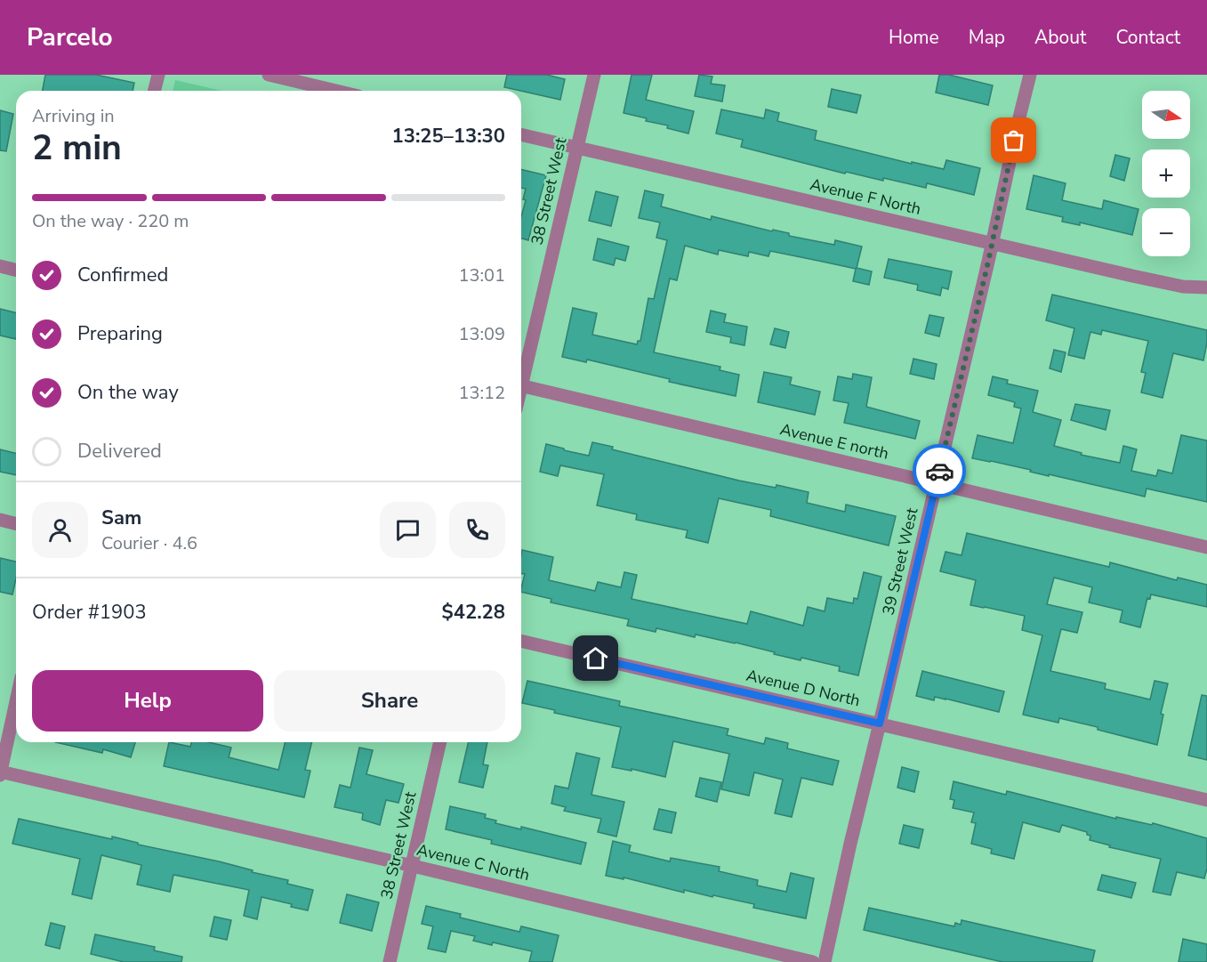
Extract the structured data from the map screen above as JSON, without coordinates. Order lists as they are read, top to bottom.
{
  "streets": {
    "street": [
      "38 Street West",
      "Avenue F North",
      "Avenue E north",
      "39 Street West",
      "Avenue D North",
      "Avenue C North"
    ]
  },
  "crossings": [
    ["38 Street West", "Avenue F North"],
    ["38 Street West", "Avenue C North"],
    ["Avenue F North", "39 Street West"],
    ["Avenue E north", "39 Street West"],
    ["39 Street West", "Avenue D North"]
  ],
  "north": "right",
  "page": {
    "header": "Parcelo",
    "nav": [
      "Home",
      "Map",
      "About",
      "Contact"
    ],
    "map_buttons": ["+", "−"],
    "heading": ["2 min", "Arriving in", "13:25–13:30"],
    "panel": [
      "Sam",
      "Courier · 4.6",
      "Order #1903",
      "$42.28"
    ],
    "bar": "On the way · 220 m",
    "list": [
      ["Confirmed", "13:01"],
      ["Preparing", "13:09"],
      ["On the way", "13:12"],
      "Delivered"
    ],
    "buttons": ["Help", "Share"]
  }
}
